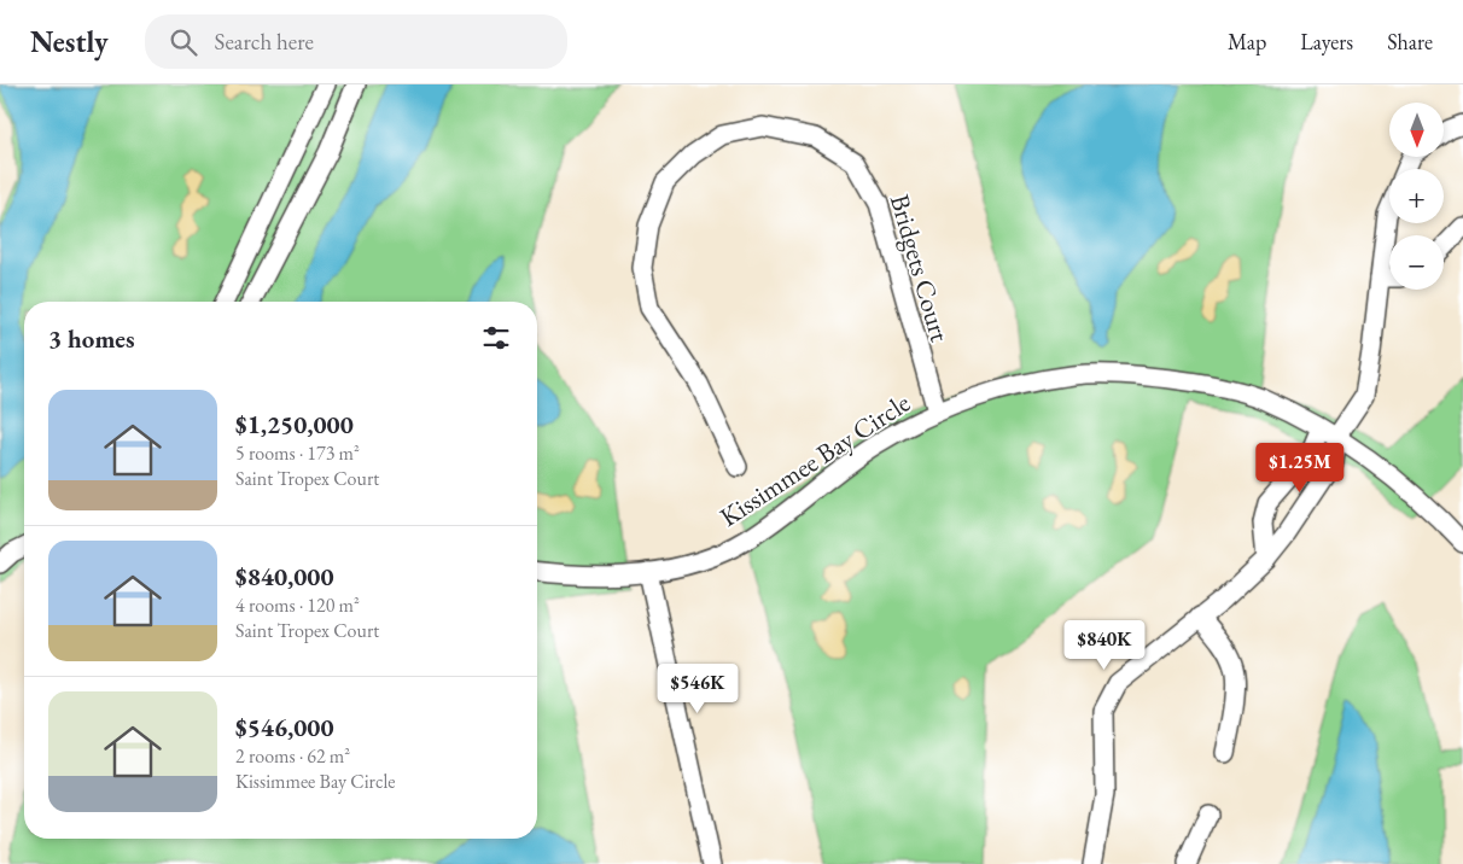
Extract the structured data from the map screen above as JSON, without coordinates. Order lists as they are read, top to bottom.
{
  "streets": {
    "street": ["Bridgets Court", "Kissimmee Bay Circle"]
  },
  "crossings": [
    ["Bridgets Court", "Kissimmee Bay Circle"]
  ],
  "north": "bottom",
  "page": {
    "header": "Nestly",
    "search": "Search here",
    "nav": ["Map", "Layers", "Share"],
    "map_buttons": ["+", "−"],
    "heading": "3 homes",
    "list": [
      {
        "name": "$1,250,000",
        "note": "5 rooms · 173 m² · Saint Tropex Court"
      },
      {
        "name": "$840,000",
        "note": "4 rooms · 120 m² · Saint Tropex Court"
      },
      {
        "name": "$546,000",
        "note": "2 rooms · 62 m² · Kissimmee Bay Circle"
      }
    ],
    "price": ["$1.25M", "$840K", "$546K"]
  }
}
